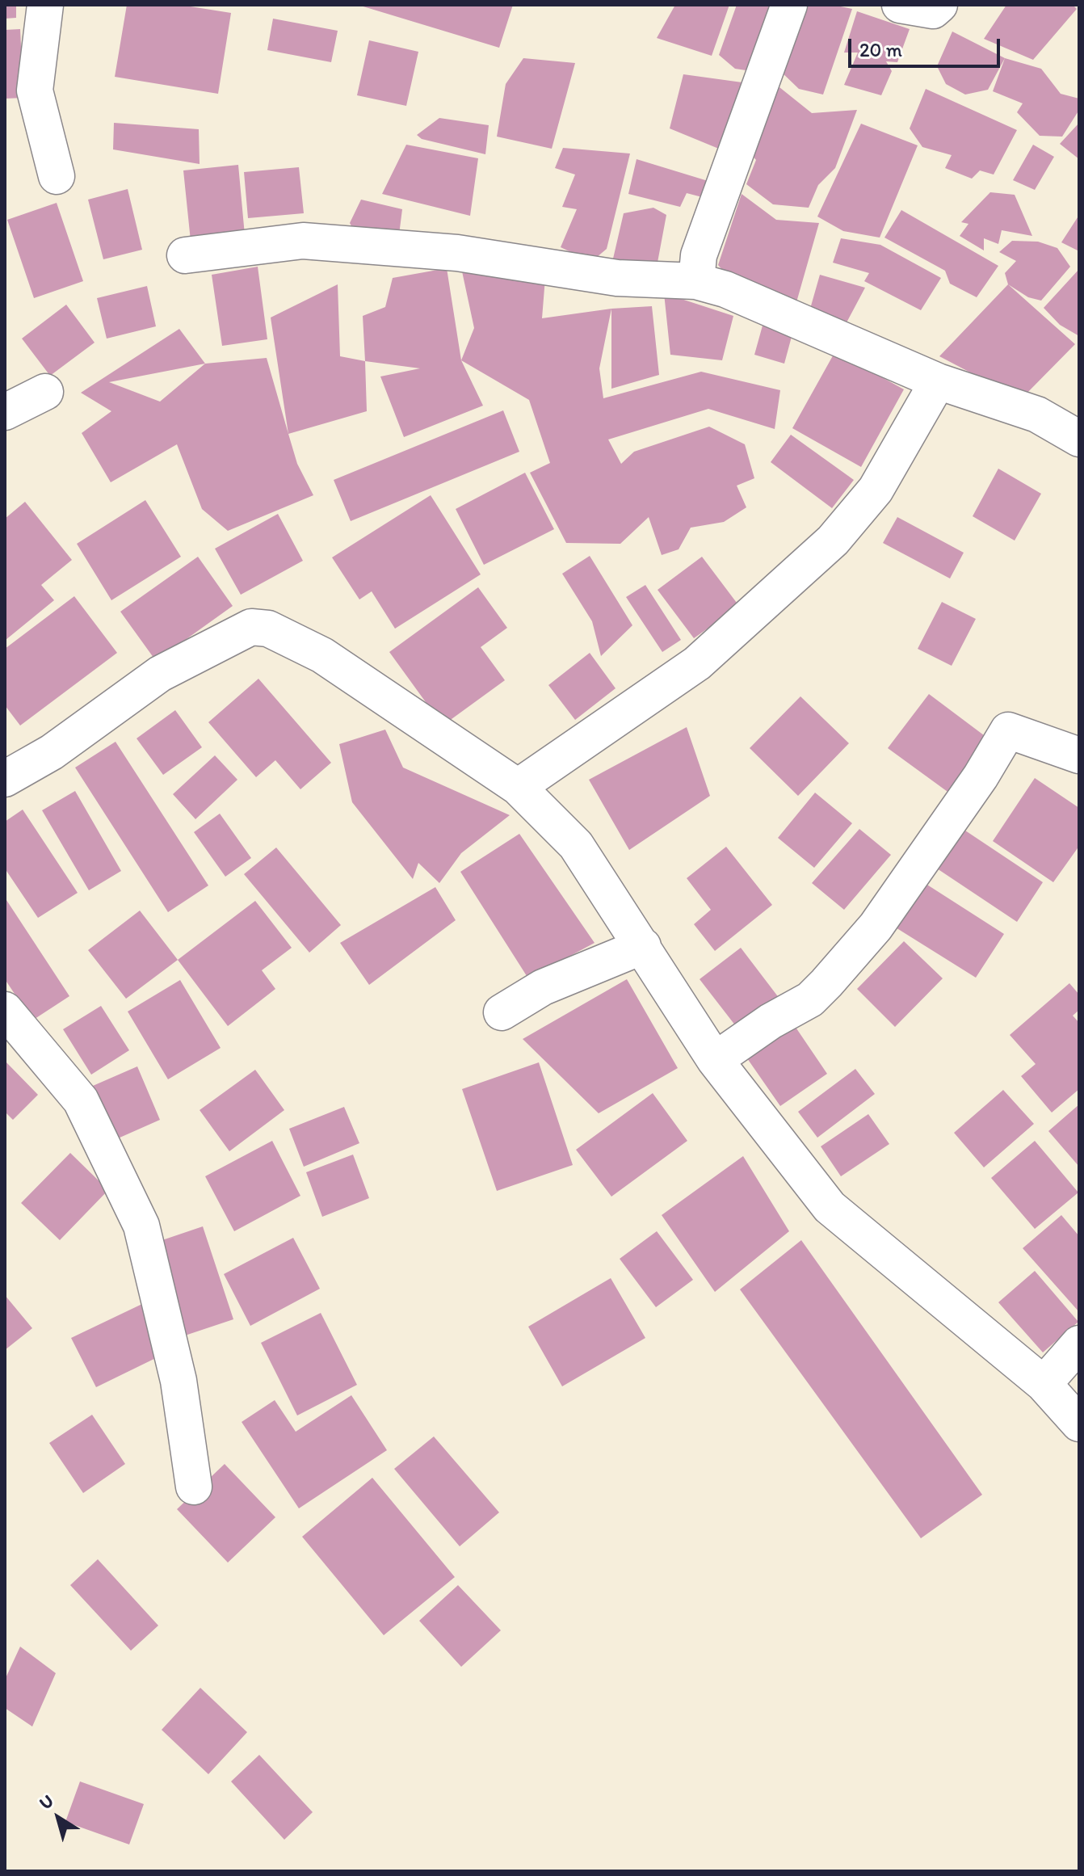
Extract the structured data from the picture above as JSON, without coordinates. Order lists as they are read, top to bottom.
{
  "scale_bar": "20 m",
  "north": "top left"
}
